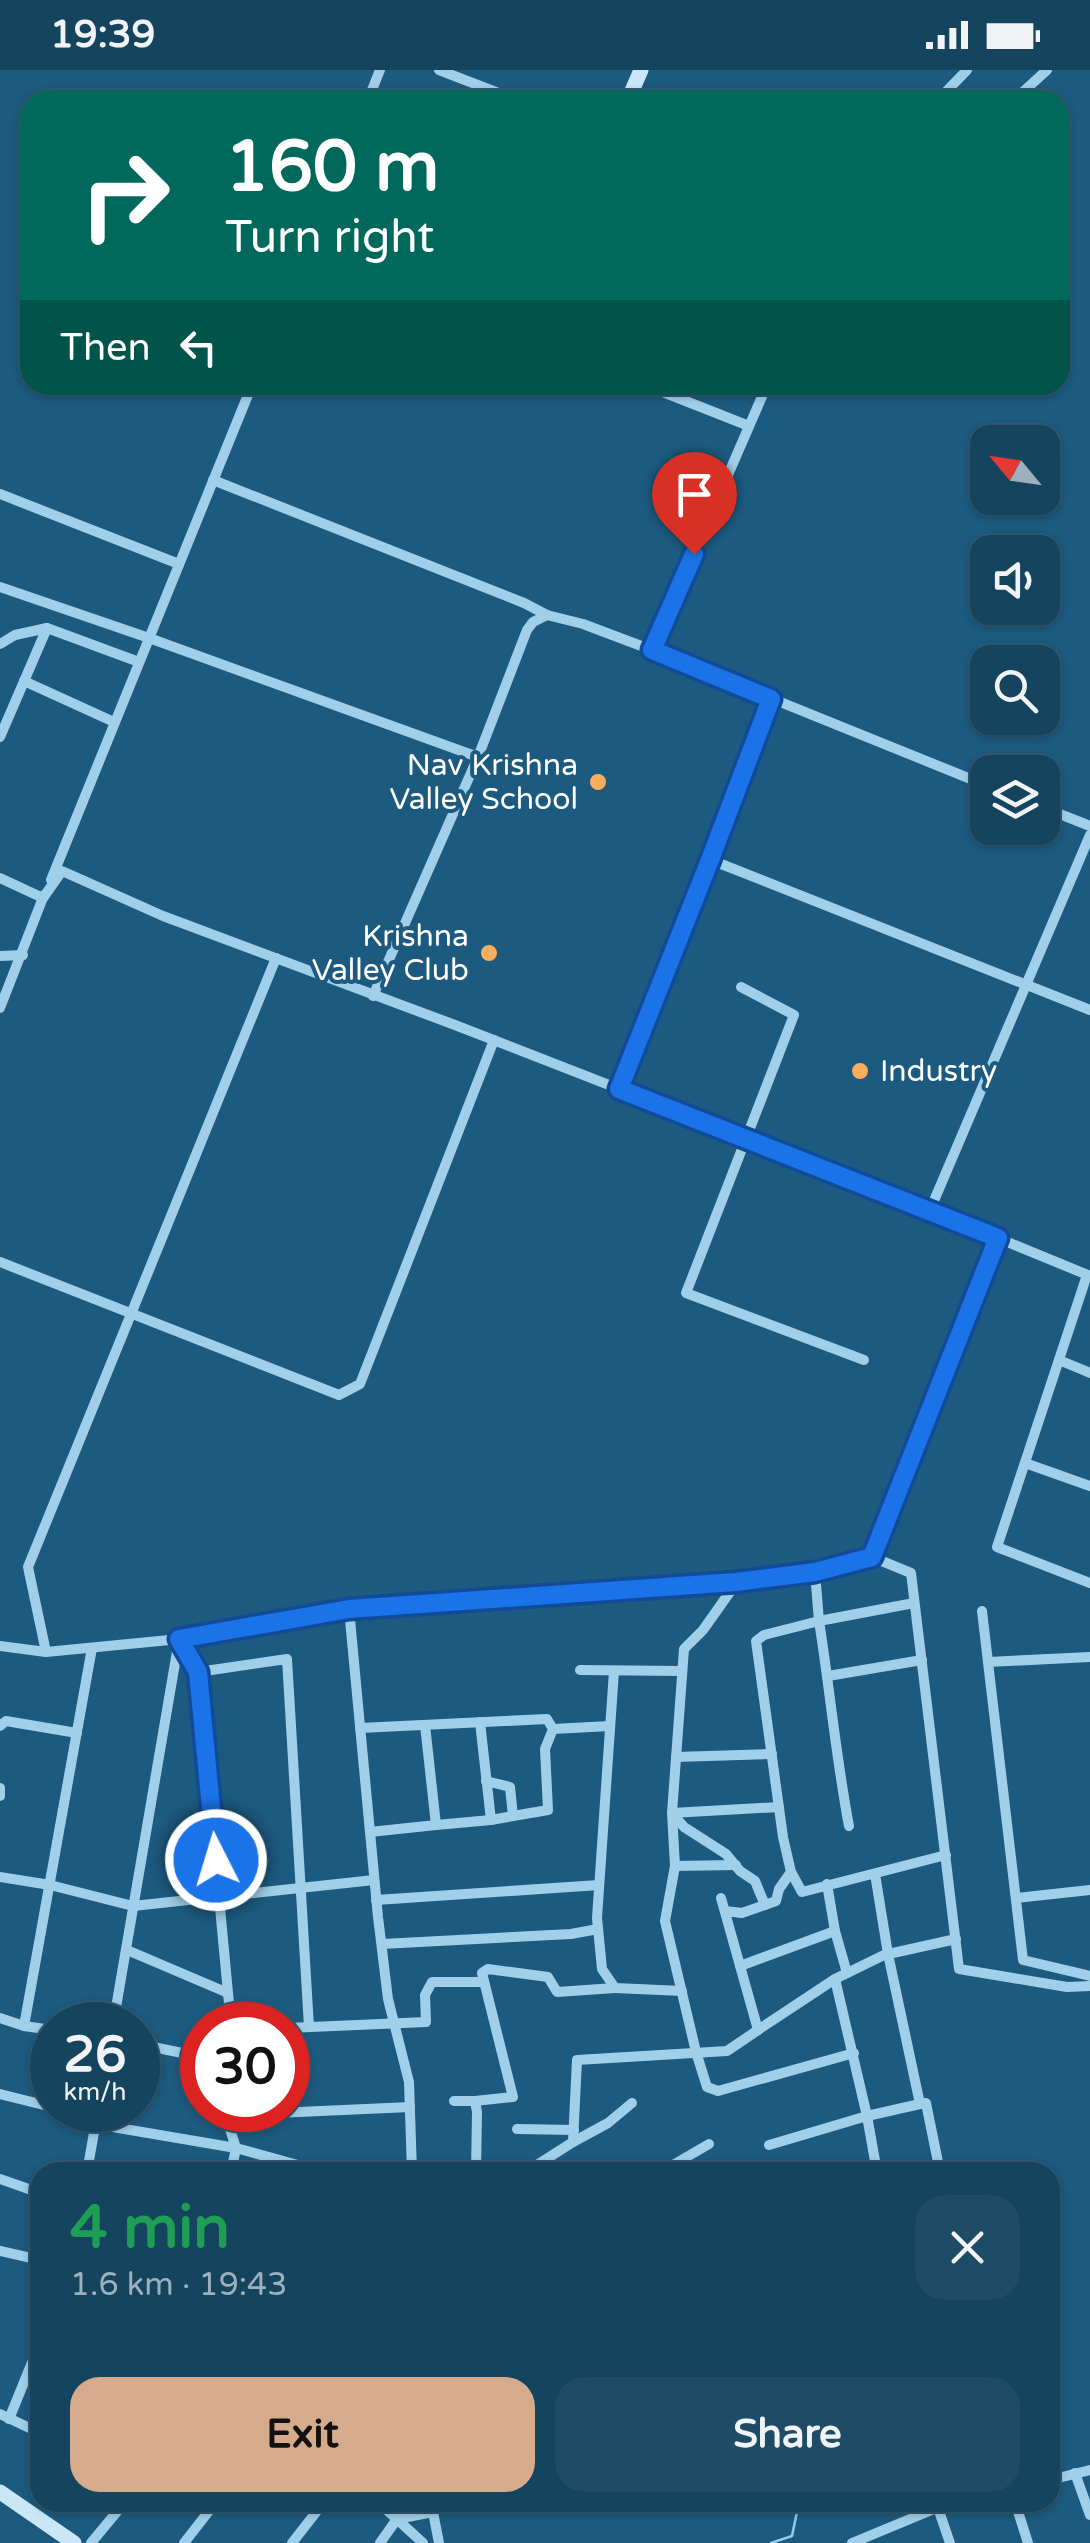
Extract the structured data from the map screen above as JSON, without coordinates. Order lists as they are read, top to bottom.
{
  "places": ["Nav Krishna Valley School", "Krishna Valley Club", "Industry"],
  "north": "top left",
  "page": {
    "status": "19:39",
    "turn": ["160 m", "Turn right"],
    "then": "Then",
    "speed": "26 km/h",
    "limit": "30",
    "heading": ["4 min", "1.6 km · 19:43"],
    "buttons": ["Exit", "Share"]
  }
}
